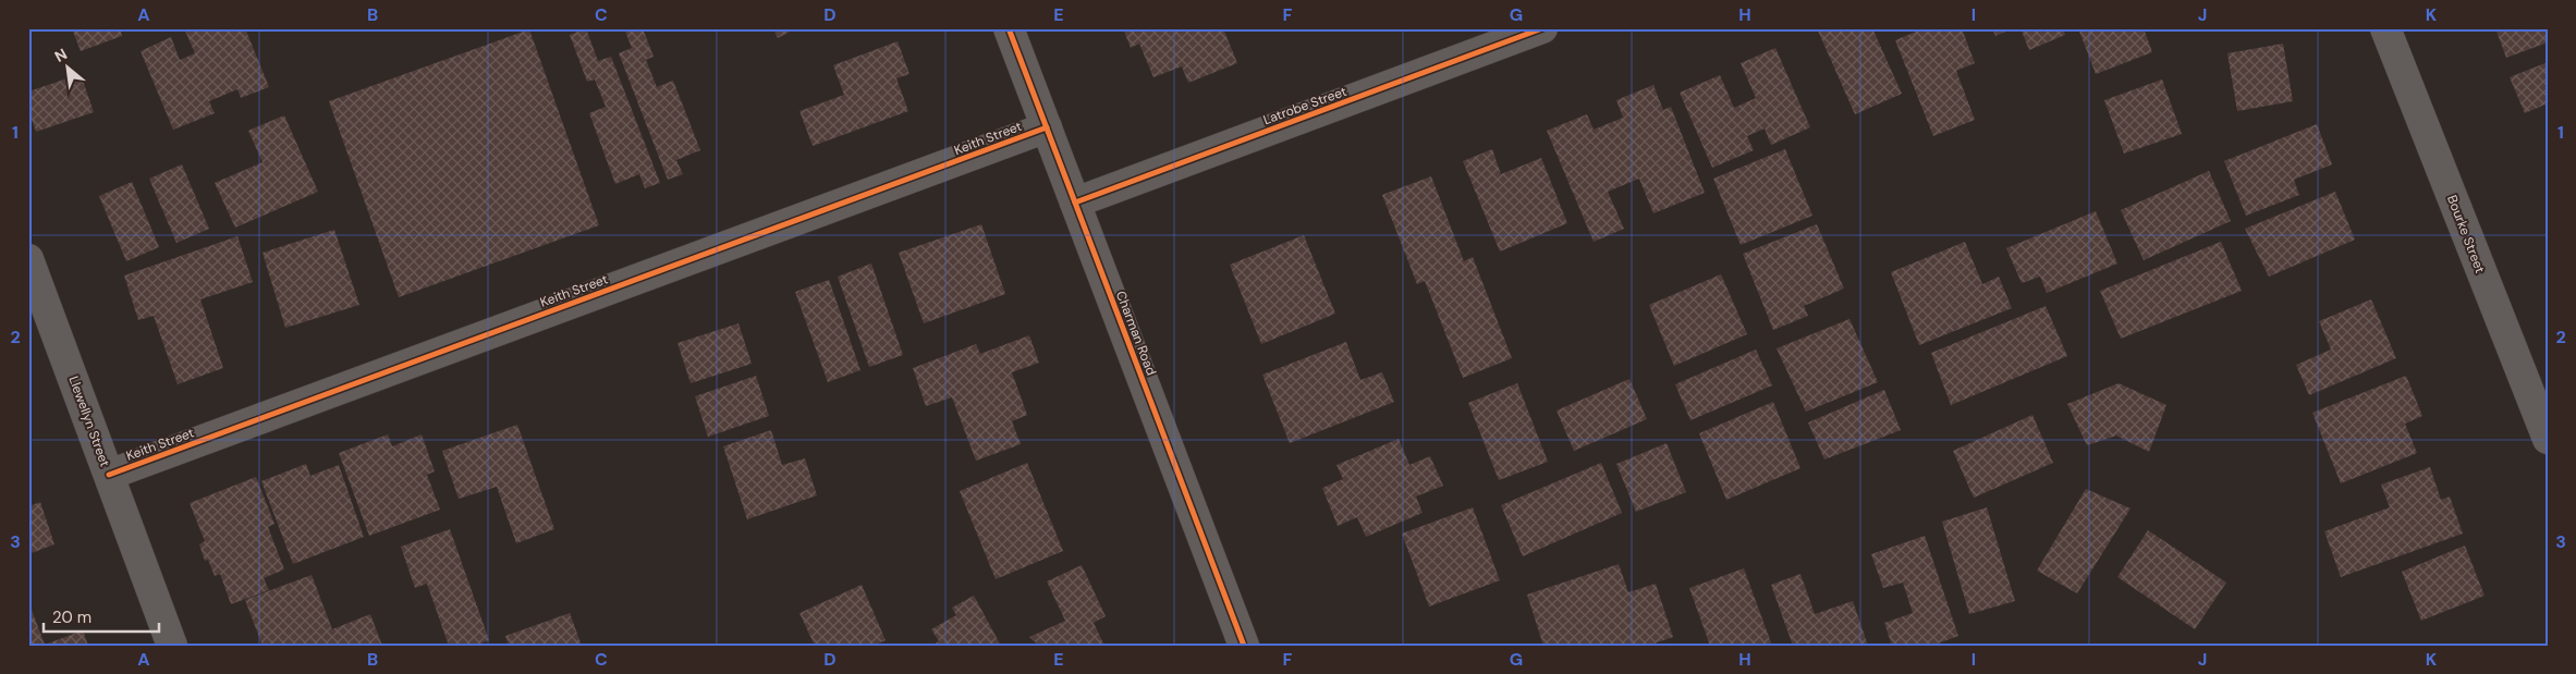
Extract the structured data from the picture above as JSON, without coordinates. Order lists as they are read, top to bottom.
{
  "streets": {
    "street": [
      "Latrobe Street",
      "Keith Street",
      "Bourke Street",
      "Charman Road",
      "Llewellyn Street"
    ]
  },
  "crossings": [
    ["Latrobe Street", "Charman Road"],
    ["Keith Street", "Charman Road"],
    ["Keith Street", "Llewellyn Street"]
  ],
  "scale_bar": "20 m",
  "north": "top left",
  "grid": {
    "columns": [
      "A",
      "B",
      "C",
      "D",
      "E",
      "F",
      "G",
      "H",
      "I",
      "J",
      "K"
    ],
    "rows": ["1", "2", "3"]
  }
}
